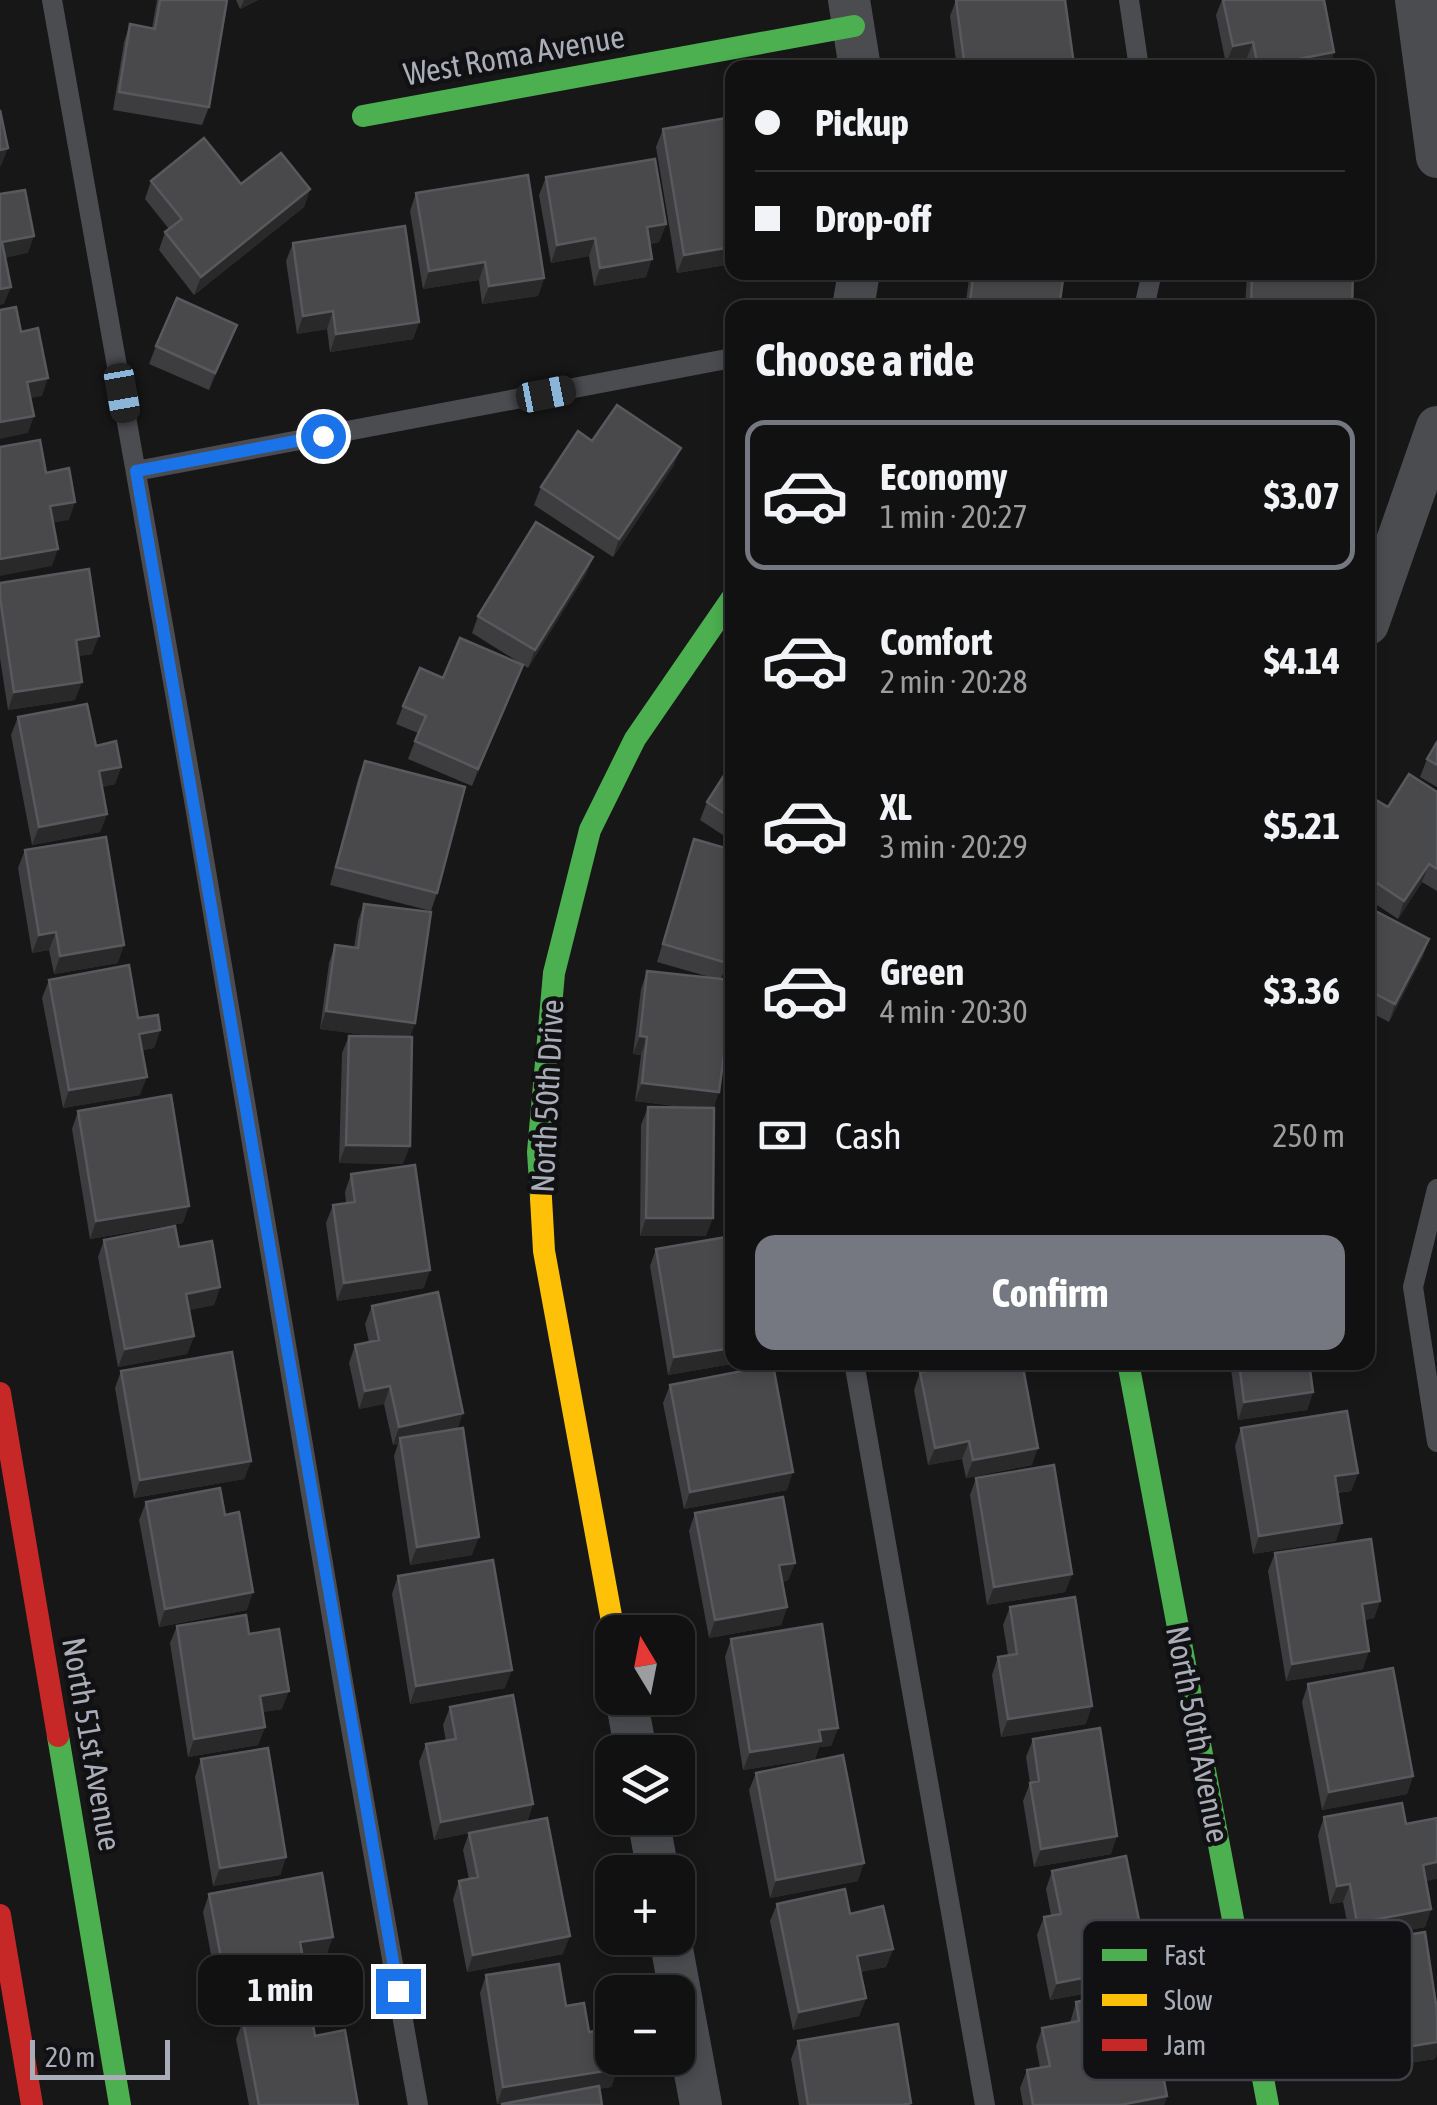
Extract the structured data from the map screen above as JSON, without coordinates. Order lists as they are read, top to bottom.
{
  "streets": {
    "street": [
      "West Roma Avenue",
      "North 50th Drive",
      "North 50th Avenue",
      "North 51st Avenue"
    ]
  },
  "legend": ["Fast", "Slow", "Jam"],
  "scale_bar": "20 m",
  "north": "top",
  "page": {
    "banner": ["Pickup", "Drop-off"],
    "heading": "Choose a ride",
    "list": [
      {
        "name": "Economy",
        "note": "1 min · 20:27",
        "value": "$3.07"
      },
      {
        "name": "Comfort",
        "note": "2 min · 20:28",
        "value": "$4.14"
      },
      {
        "name": "XL",
        "note": "3 min · 20:29",
        "value": "$5.21"
      },
      {
        "name": "Green",
        "note": "4 min · 20:30",
        "value": "$3.36"
      }
    ],
    "pay": ["Cash", "250 m"],
    "buttons": "Confirm",
    "map_buttons": ["+", "−"],
    "bubble": "1 min",
    "scale": "20 m"
  }
}
